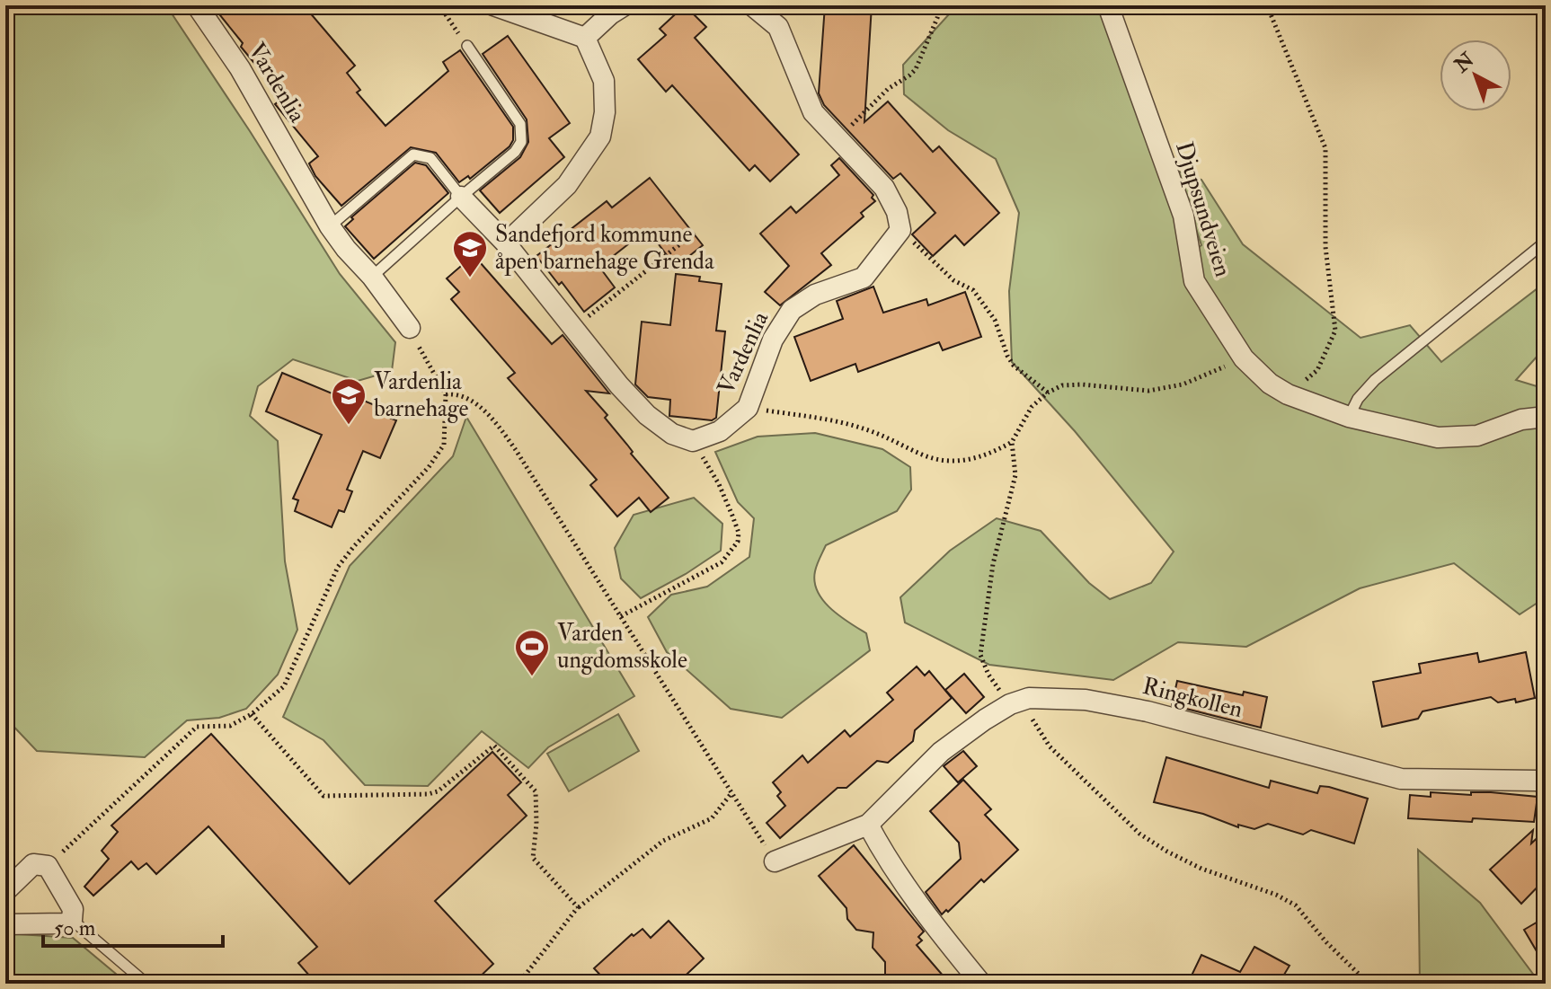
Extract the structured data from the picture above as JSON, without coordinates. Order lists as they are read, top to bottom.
{
  "streets": {
    "street": ["Vardenlia", "Djupsundveien", "Ringkollen"]
  },
  "places": {
    "school or university": ["Sandefjord kommune åpen barnehage Grenda", "Vardenlia barnehage"],
    "sports": ["Varden ungdomsskole"]
  },
  "scale_bar": "50 m",
  "north": "top left"
}
